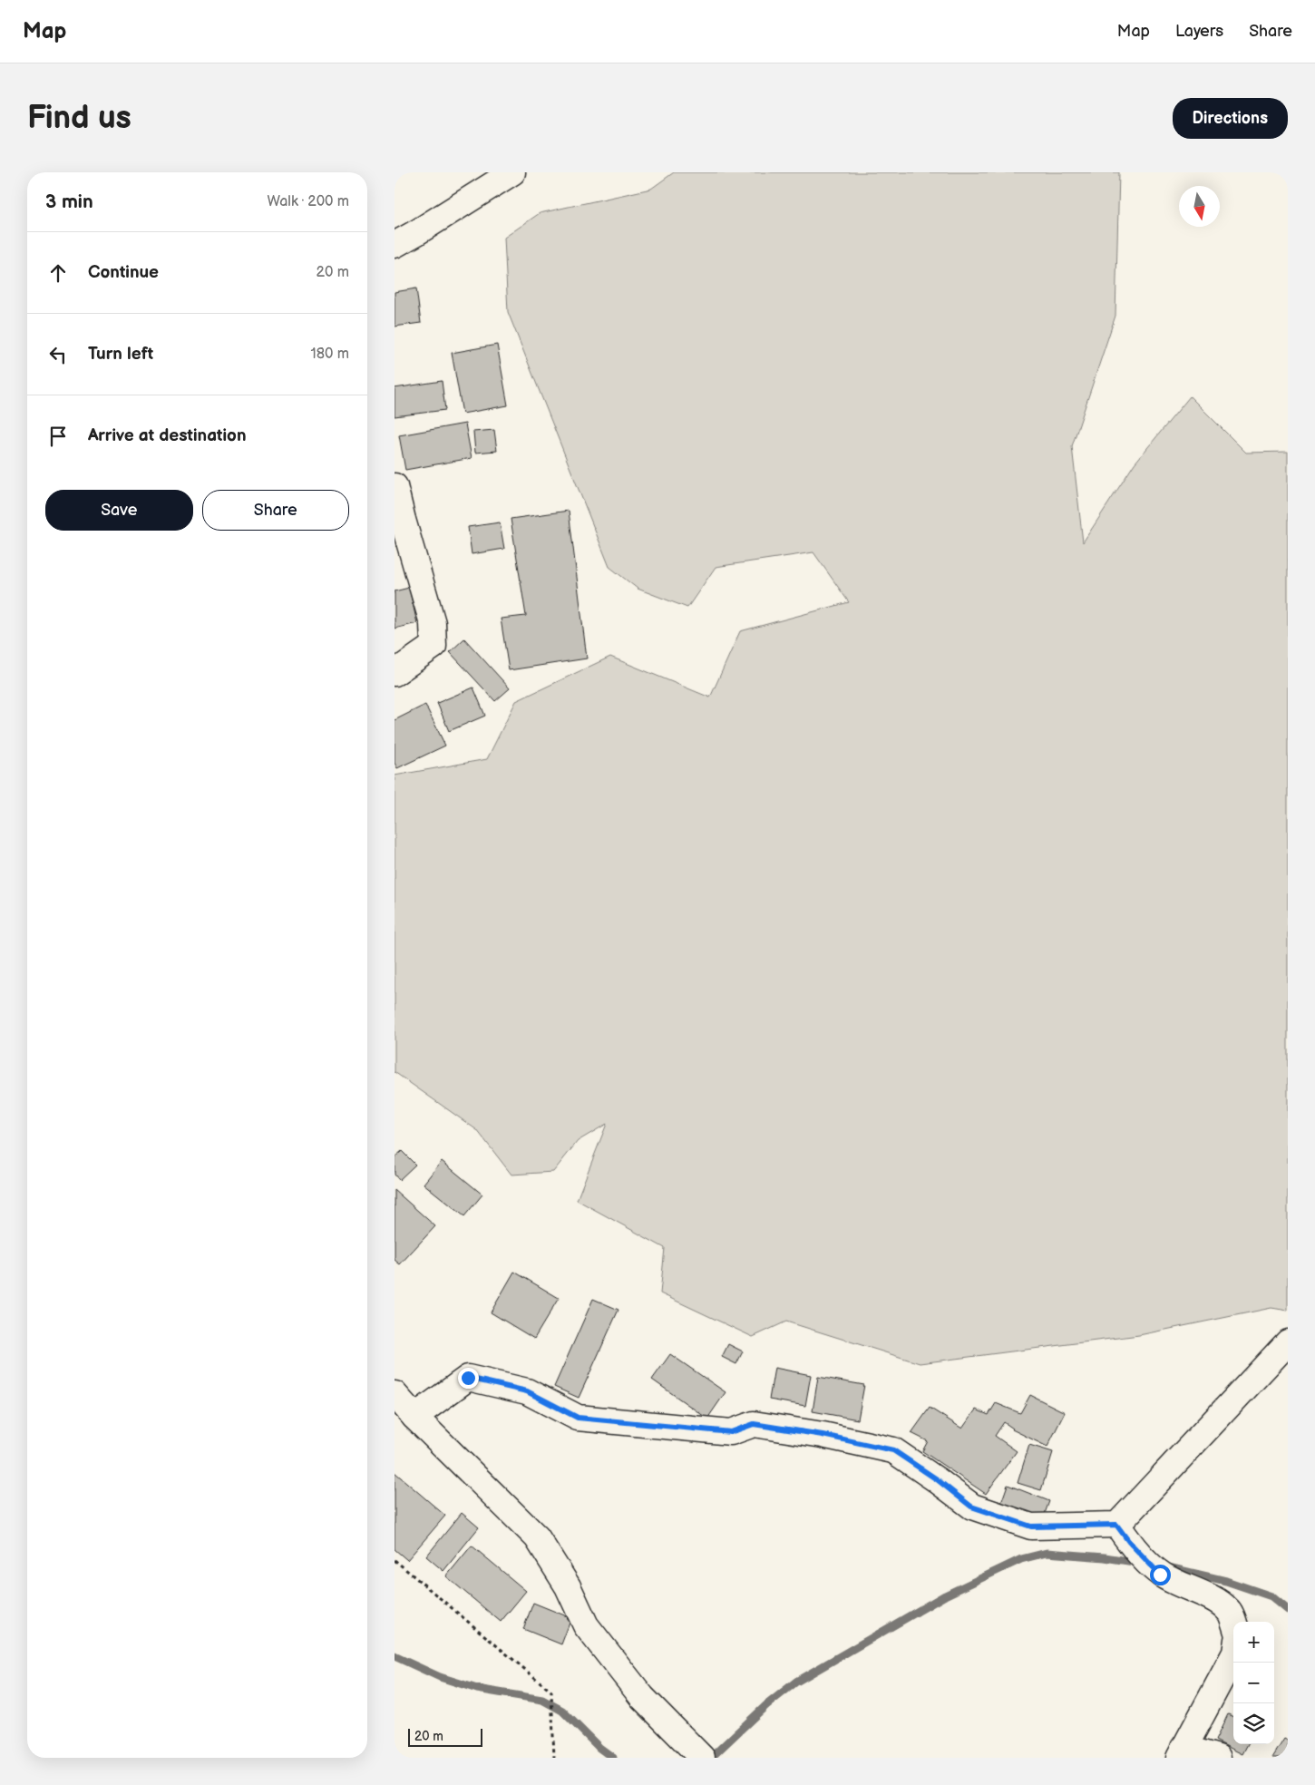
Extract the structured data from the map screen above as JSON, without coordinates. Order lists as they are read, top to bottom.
{
  "scale_bar": "20 m",
  "north": "bottom",
  "page": {
    "header": "Map",
    "nav": ["Map", "Layers", "Share"],
    "buttons": [
      "Directions",
      ["Save", "Share"]
    ],
    "title": "Find us",
    "heading": ["3 min", "Walk · 200 m"],
    "list": [
      ["Continue", "20 m"],
      ["Turn left", "180 m"],
      "Arrive at destination"
    ],
    "map_buttons": ["+", "−"],
    "scale": "20 m"
  }
}
